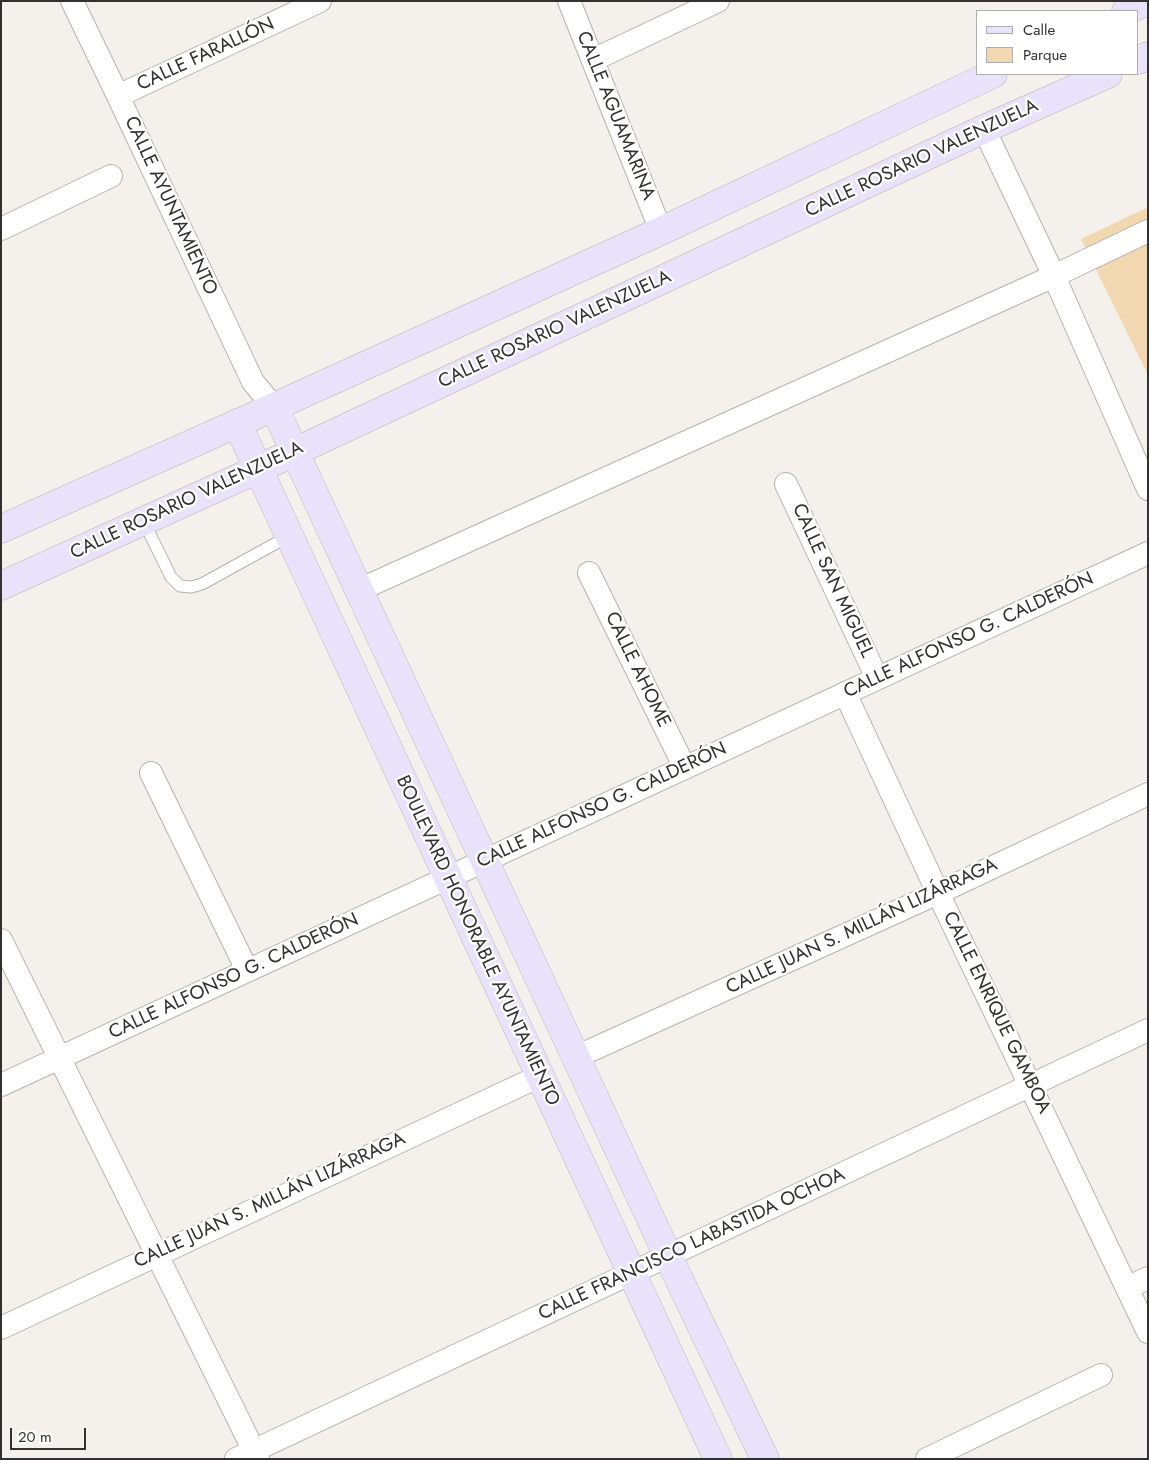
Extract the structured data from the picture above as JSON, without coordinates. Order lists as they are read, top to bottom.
{
  "streets": {
    "main road": ["CALLE ROSARIO VALENZUELA", "BOULEVARD HONORABLE AYUNTAMIENTO"],
    "street": [
      "CALLE FARALLÓN",
      "CALLE AGUAMARINA",
      "CALLE AYUNTAMIENTO",
      "CALLE SAN MIGUEL",
      "CALLE ALFONSO G. CALDERÓN",
      "CALLE AHOME",
      "CALLE JUAN S. MILLÁN LIZÁRRAGA",
      "CALLE ENRIQUE GAMBOA",
      "CALLE FRANCISCO LABASTIDA OCHOA"
    ]
  },
  "crossings": [
    ["CALLE FARALLÓN", "CALLE AYUNTAMIENTO"],
    ["CALLE ROSARIO VALENZUELA", "BOULEVARD HONORABLE AYUNTAMIENTO"],
    ["CALLE SAN MIGUEL", "CALLE ALFONSO G. CALDERÓN"],
    ["CALLE ALFONSO G. CALDERÓN", "CALLE AHOME"],
    ["CALLE ALFONSO G. CALDERÓN", "BOULEVARD HONORABLE AYUNTAMIENTO"],
    ["CALLE ALFONSO G. CALDERÓN", "CALLE ENRIQUE GAMBOA"],
    ["CALLE JUAN S. MILLÁN LIZÁRRAGA", "BOULEVARD HONORABLE AYUNTAMIENTO"],
    ["CALLE JUAN S. MILLÁN LIZÁRRAGA", "CALLE ENRIQUE GAMBOA"],
    ["BOULEVARD HONORABLE AYUNTAMIENTO", "CALLE FRANCISCO LABASTIDA OCHOA"],
    ["CALLE ENRIQUE GAMBOA", "CALLE FRANCISCO LABASTIDA OCHOA"]
  ],
  "legend": ["Calle", "Parque"],
  "scale_bar": "20 m"
}
